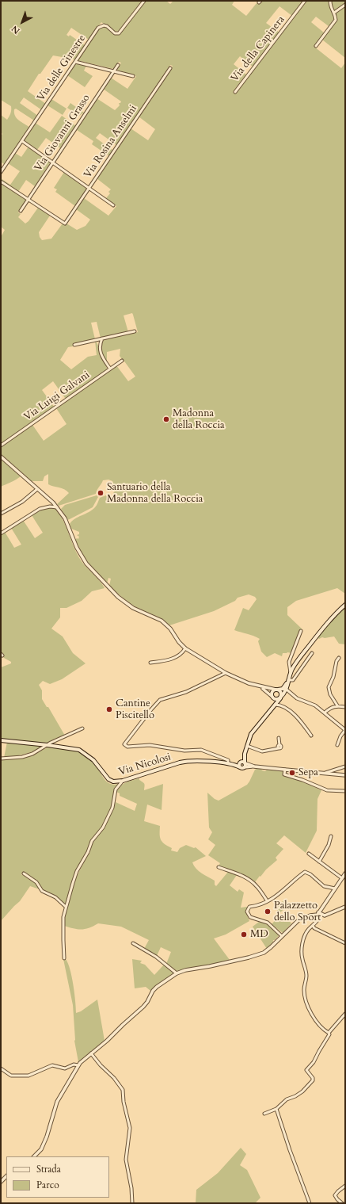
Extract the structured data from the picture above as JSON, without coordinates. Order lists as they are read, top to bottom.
{
  "streets": {
    "main road": ["Via Nicolosi"],
    "street": [
      "Via della Capinera",
      "Via delle Ginestre",
      "Via Giovanni Grasso",
      "Via Rosina Anselmi",
      "Via Luigi Galvani"
    ]
  },
  "crossings": [
    ["Via Giovanni Grasso", "Via Rosina Anselmi"]
  ],
  "places": [
    "Madonna della Roccia",
    "Santuario della Madonna della Roccia",
    "Cantine Piscitello",
    "Sepa",
    "Palazzetto dello Sport",
    "MD"
  ],
  "legend": ["Strada", "Parco"],
  "north": "bottom left"
}
